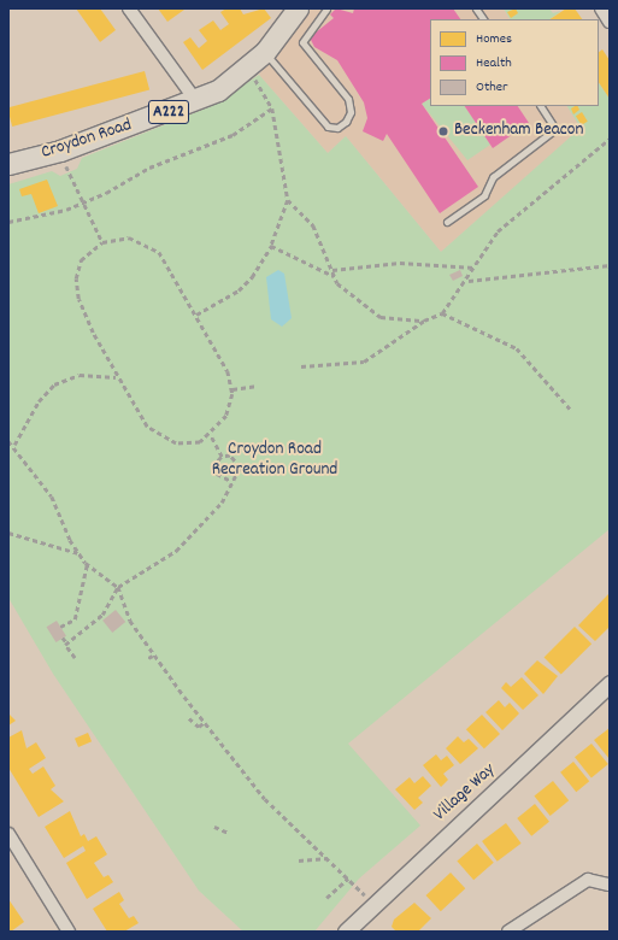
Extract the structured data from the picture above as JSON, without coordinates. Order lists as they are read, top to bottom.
{
  "streets": {
    "main road": ["A222", "Croydon Road"],
    "street": ["Village Way"]
  },
  "parks": ["Croydon Road Recreation Ground"],
  "places": ["Beckenham Beacon"],
  "legend": ["Homes", "Health", "Other"]
}
